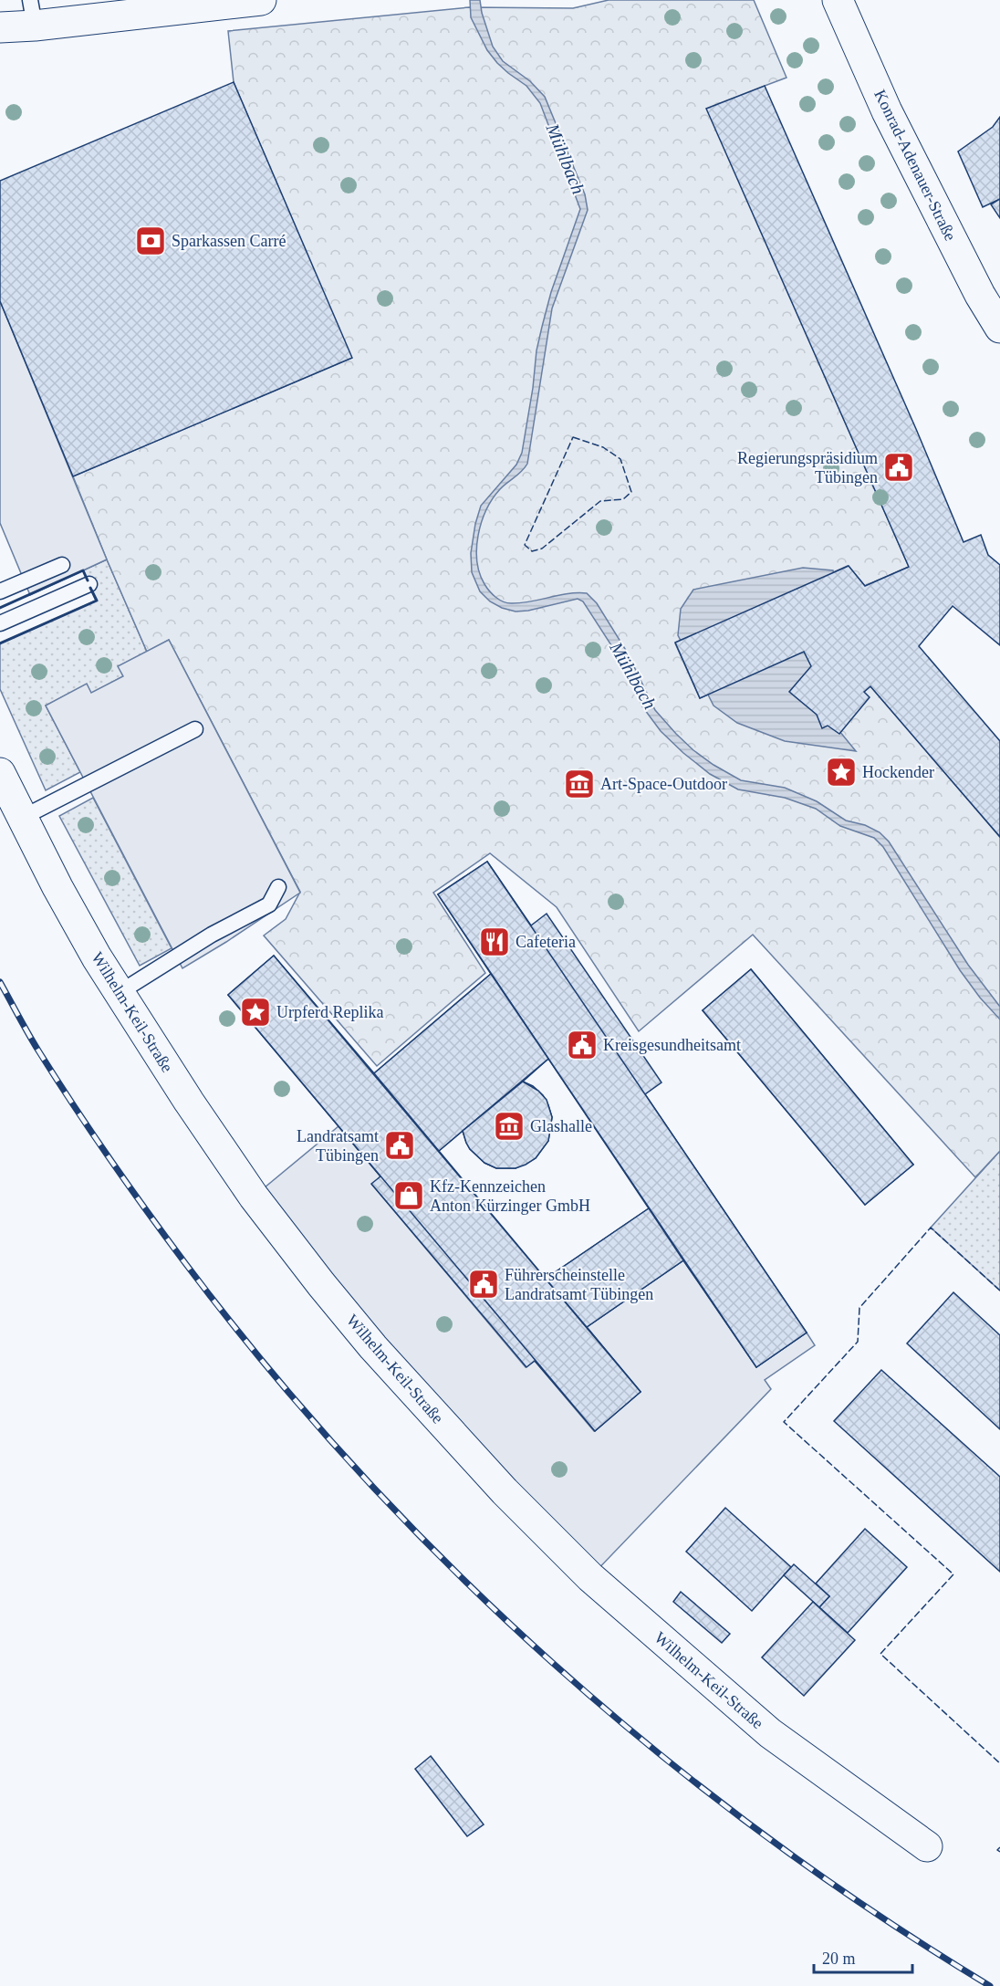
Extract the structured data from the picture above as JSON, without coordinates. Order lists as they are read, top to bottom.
{
  "streets": {
    "street": ["Konrad-Adenauer-Straße", "Wilhelm-Keil-Straße"]
  },
  "water": ["Mühlbach"],
  "places": {
    "bank": ["Sparkassen Carré"],
    "public building": [
      "Regierungspräsidium Tübingen",
      "Kreisgesundheitsamt",
      "Landratsamt Tübingen",
      "Führerscheinstelle Landratsamt Tübingen"
    ],
    "place": ["Hockender", "Urpferd Replika"],
    "museum": ["Art-Space-Outdoor", "Glashalle"],
    "restaurant": ["Cafeteria"],
    "shop": ["Kfz-Kennzeichen Anton Kürzinger GmbH"]
  },
  "scale_bar": "20 m"
}
